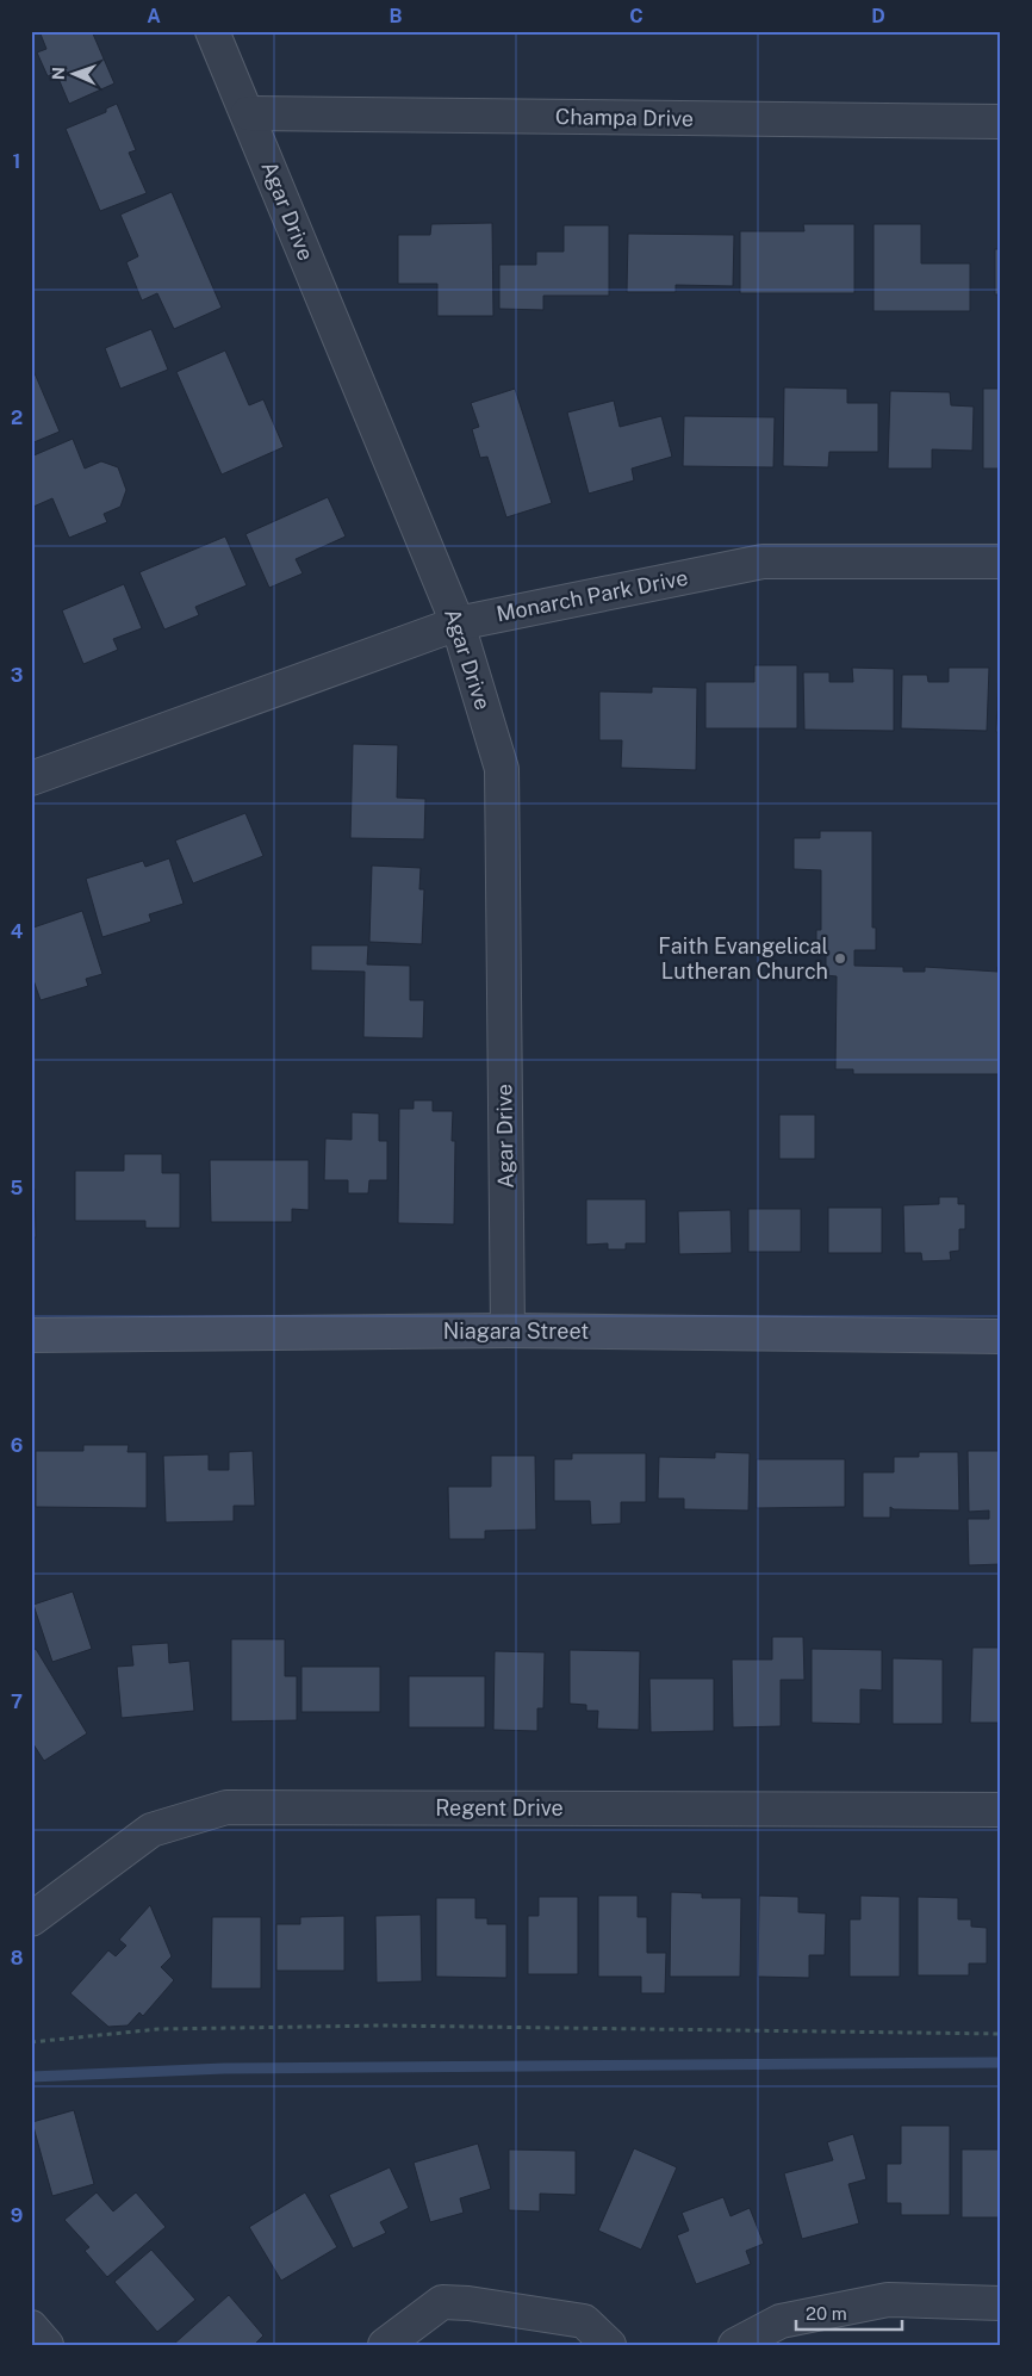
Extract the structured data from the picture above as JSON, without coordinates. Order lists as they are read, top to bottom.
{
  "streets": {
    "main road": ["Niagara Street"],
    "street": [
      "Champa Drive",
      "Agar Drive",
      "Monarch Park Drive",
      "Regent Drive"
    ]
  },
  "crossings": [
    ["Champa Drive", "Agar Drive"],
    ["Agar Drive", "Monarch Park Drive"],
    ["Agar Drive", "Niagara Street"]
  ],
  "places": ["Faith Evangelical Lutheran Church"],
  "scale_bar": "20 m",
  "north": "left",
  "grid": {
    "columns": [
      "A",
      "B",
      "C",
      "D"
    ],
    "rows": [
      "1",
      "2",
      "3",
      "4",
      "5",
      "6",
      "7",
      "8",
      "9"
    ]
  }
}
